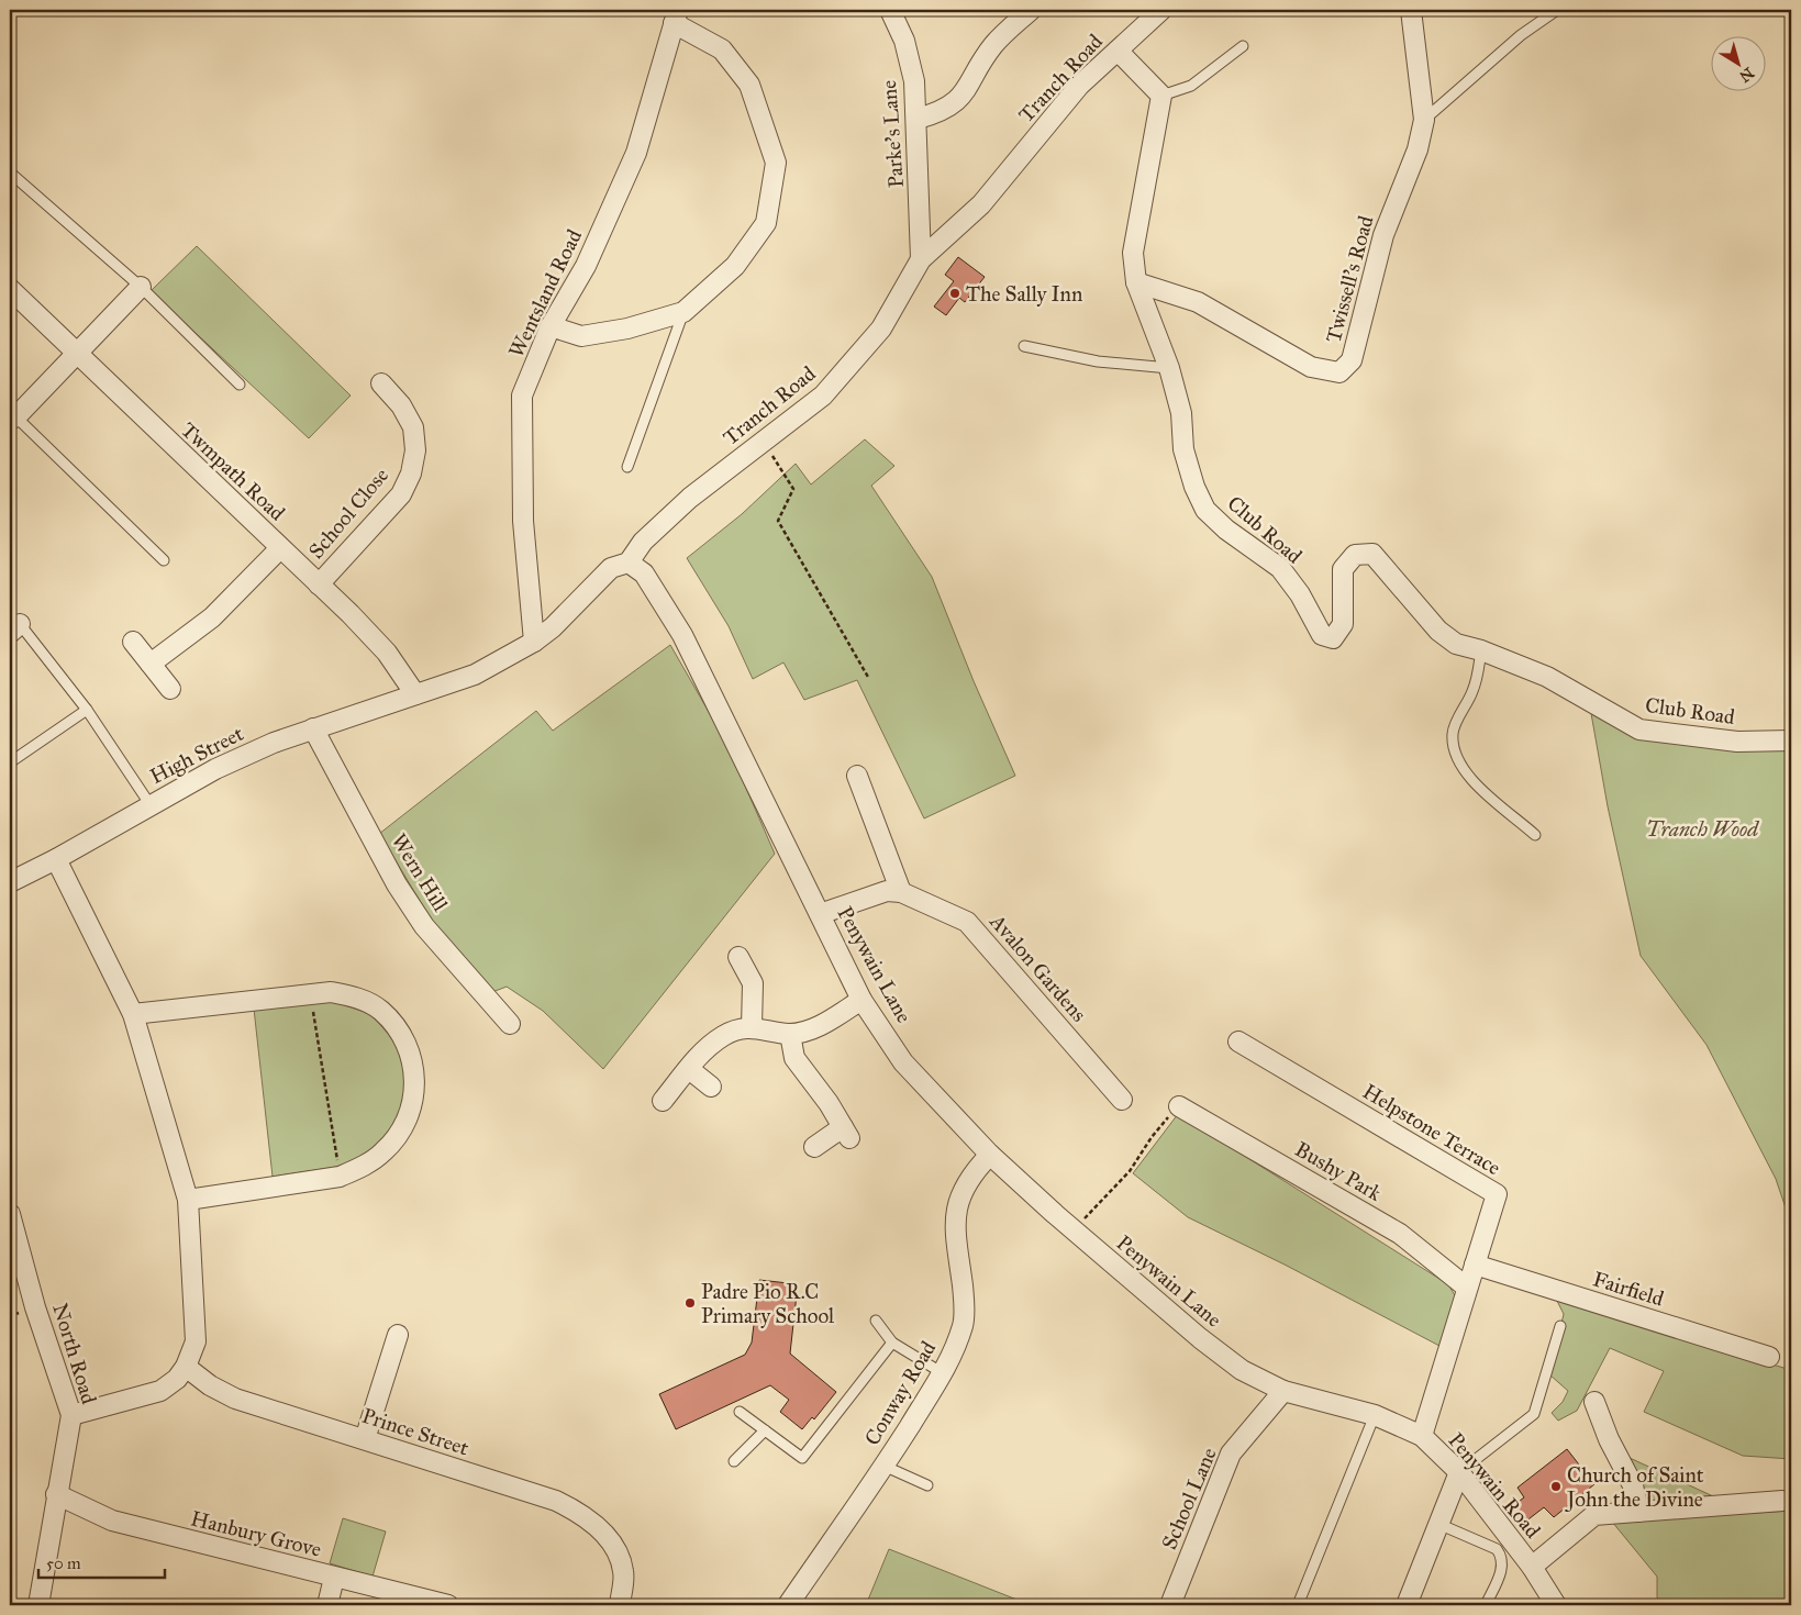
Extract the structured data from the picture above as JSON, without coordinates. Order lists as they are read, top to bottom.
{
  "streets": {
    "street": [
      "Tranch Road",
      "Parke's Lane",
      "Twissell's Road",
      "Wentsland Road",
      "Twmpath Road",
      "School Close",
      "Club Road",
      "High Street",
      "Wern Hill",
      "Penywain Lane",
      "Avalon Gardens",
      "Helpstone Terrace",
      "Bushy Park",
      "Fairfield",
      "North Road",
      "Conway Road",
      "Prince Street",
      "Penywain Road",
      "School Lane",
      "Hanbury Grove"
    ]
  },
  "crossings": [
    ["Tranch Road", "Parke's Lane"],
    ["Tranch Road", "Wentsland Road"],
    ["Tranch Road", "Twmpath Road"],
    ["Tranch Road", "High Street"],
    ["Tranch Road", "Penywain Lane"],
    ["Twissell's Road", "Club Road"],
    ["Twmpath Road", "School Close"],
    ["Twmpath Road", "High Street"],
    ["High Street", "Wern Hill"],
    ["Penywain Lane", "Conway Road"],
    ["Penywain Lane", "Penywain Road"],
    ["Penywain Lane", "School Lane"],
    ["Helpstone Terrace", "Bushy Park"],
    ["Helpstone Terrace", "Fairfield"],
    ["Helpstone Terrace", "Penywain Road"],
    ["North Road", "Hanbury Grove"],
    ["Penywain Road", "School Lane"]
  ],
  "parks": ["Tranch Wood"],
  "places": ["The Sally Inn", "Padre Pio R.C Primary School", "Church of Saint John the Divine"],
  "scale_bar": "50 m",
  "north": "bottom right"
}
